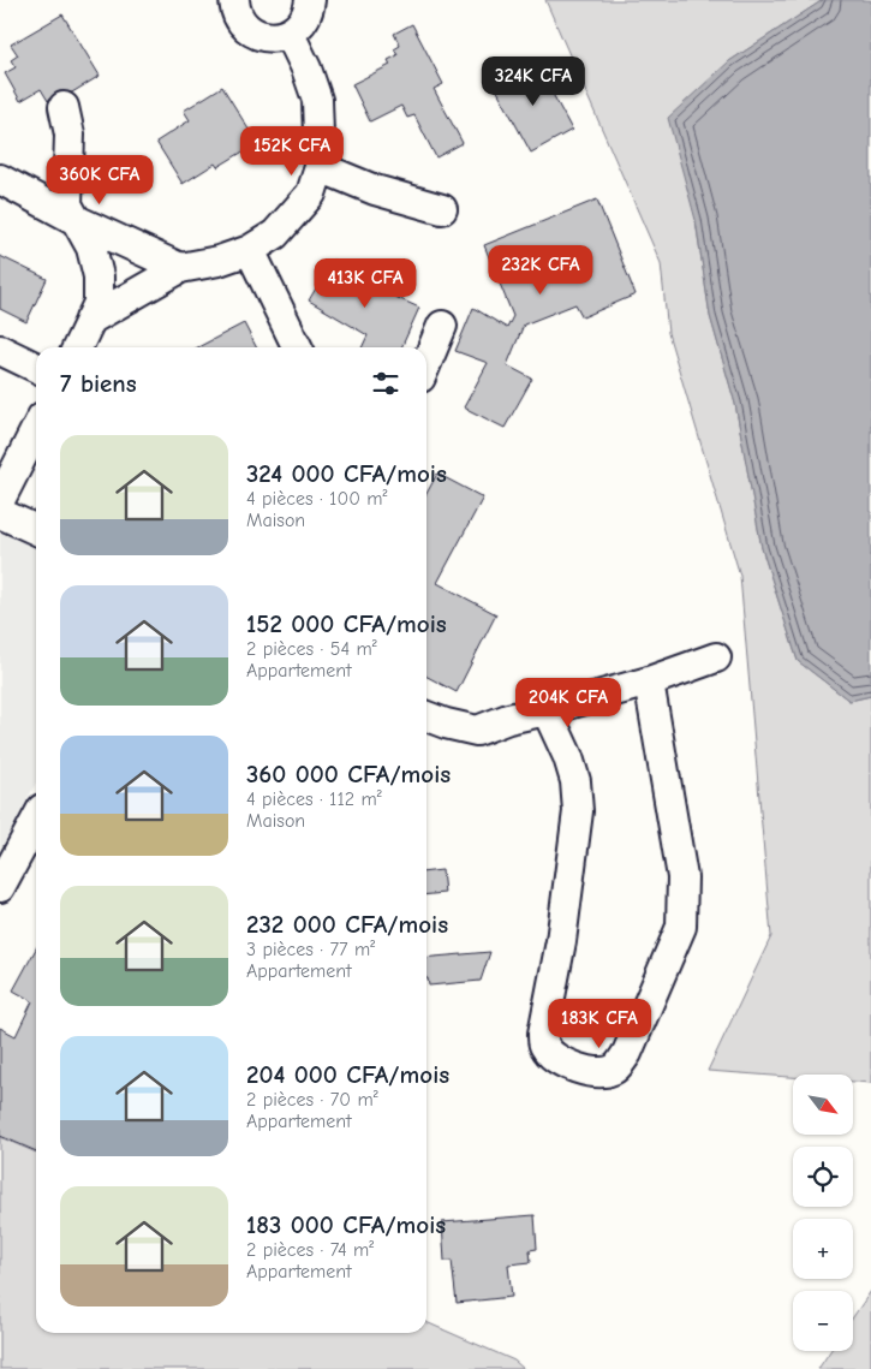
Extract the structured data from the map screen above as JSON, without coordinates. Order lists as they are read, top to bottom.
{
  "north": "bottom right",
  "page": {
    "price": [
      "324K CFA",
      "152K CFA",
      "360K CFA",
      "232K CFA",
      "413K CFA",
      "204K CFA",
      "183K CFA"
    ],
    "heading": "7 biens",
    "list": [
      {
        "name": "324 000 CFA/mois",
        "note": "4 pièces · 100 m² · Maison"
      },
      {
        "name": "152 000 CFA/mois",
        "note": "2 pièces · 54 m² · Appartement"
      },
      {
        "name": "360 000 CFA/mois",
        "note": "4 pièces · 112 m² · Maison"
      },
      {
        "name": "232 000 CFA/mois",
        "note": "3 pièces · 77 m² · Appartement"
      },
      {
        "name": "204 000 CFA/mois",
        "note": "2 pièces · 70 m² · Appartement"
      },
      {
        "name": "183 000 CFA/mois",
        "note": "2 pièces · 74 m² · Appartement"
      }
    ],
    "map_buttons": ["+", "−"]
  }
}
